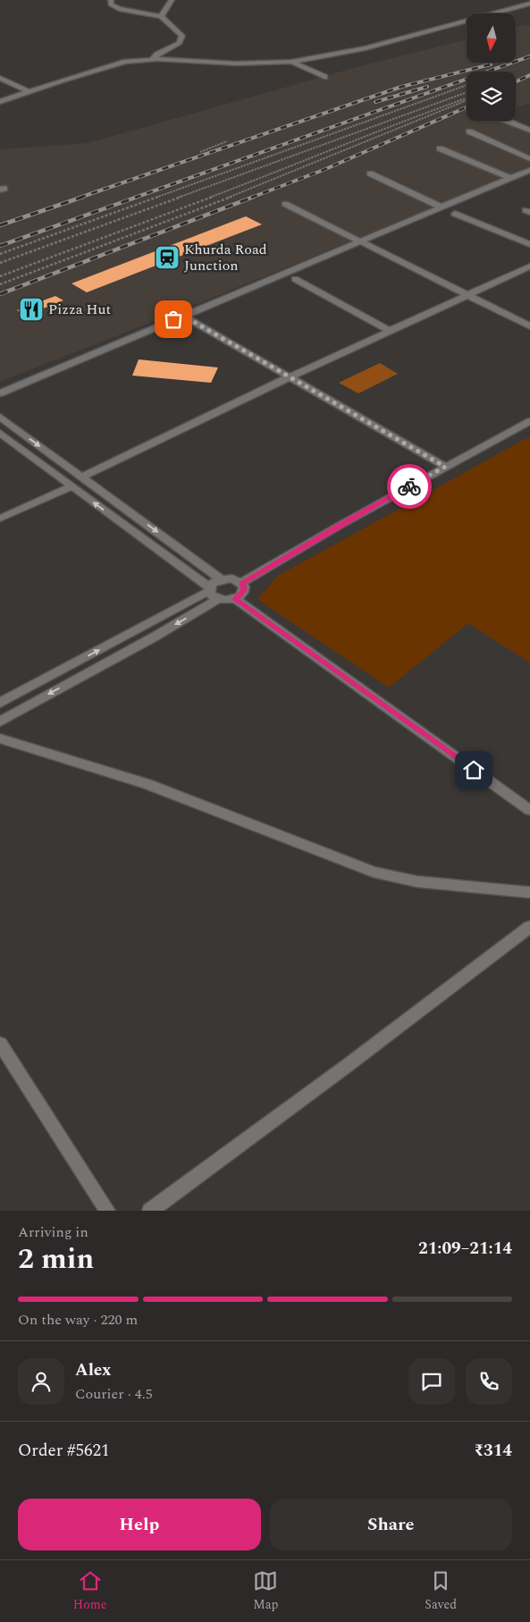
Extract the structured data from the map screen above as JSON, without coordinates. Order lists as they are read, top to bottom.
{
  "places": {
    "station": ["Khurda Road Junction"],
    "restaurant": ["Pizza Hut"]
  },
  "north": "bottom",
  "page": {
    "heading": ["2 min", "Arriving in", "21:09–21:14"],
    "panel": [
      "Alex",
      "Courier · 4.5",
      "Order #5621",
      "₹314"
    ],
    "bar": "On the way · 220 m",
    "buttons": ["Help", "Share"],
    "tabs": ["Home", "Map", "Saved"]
  }
}
